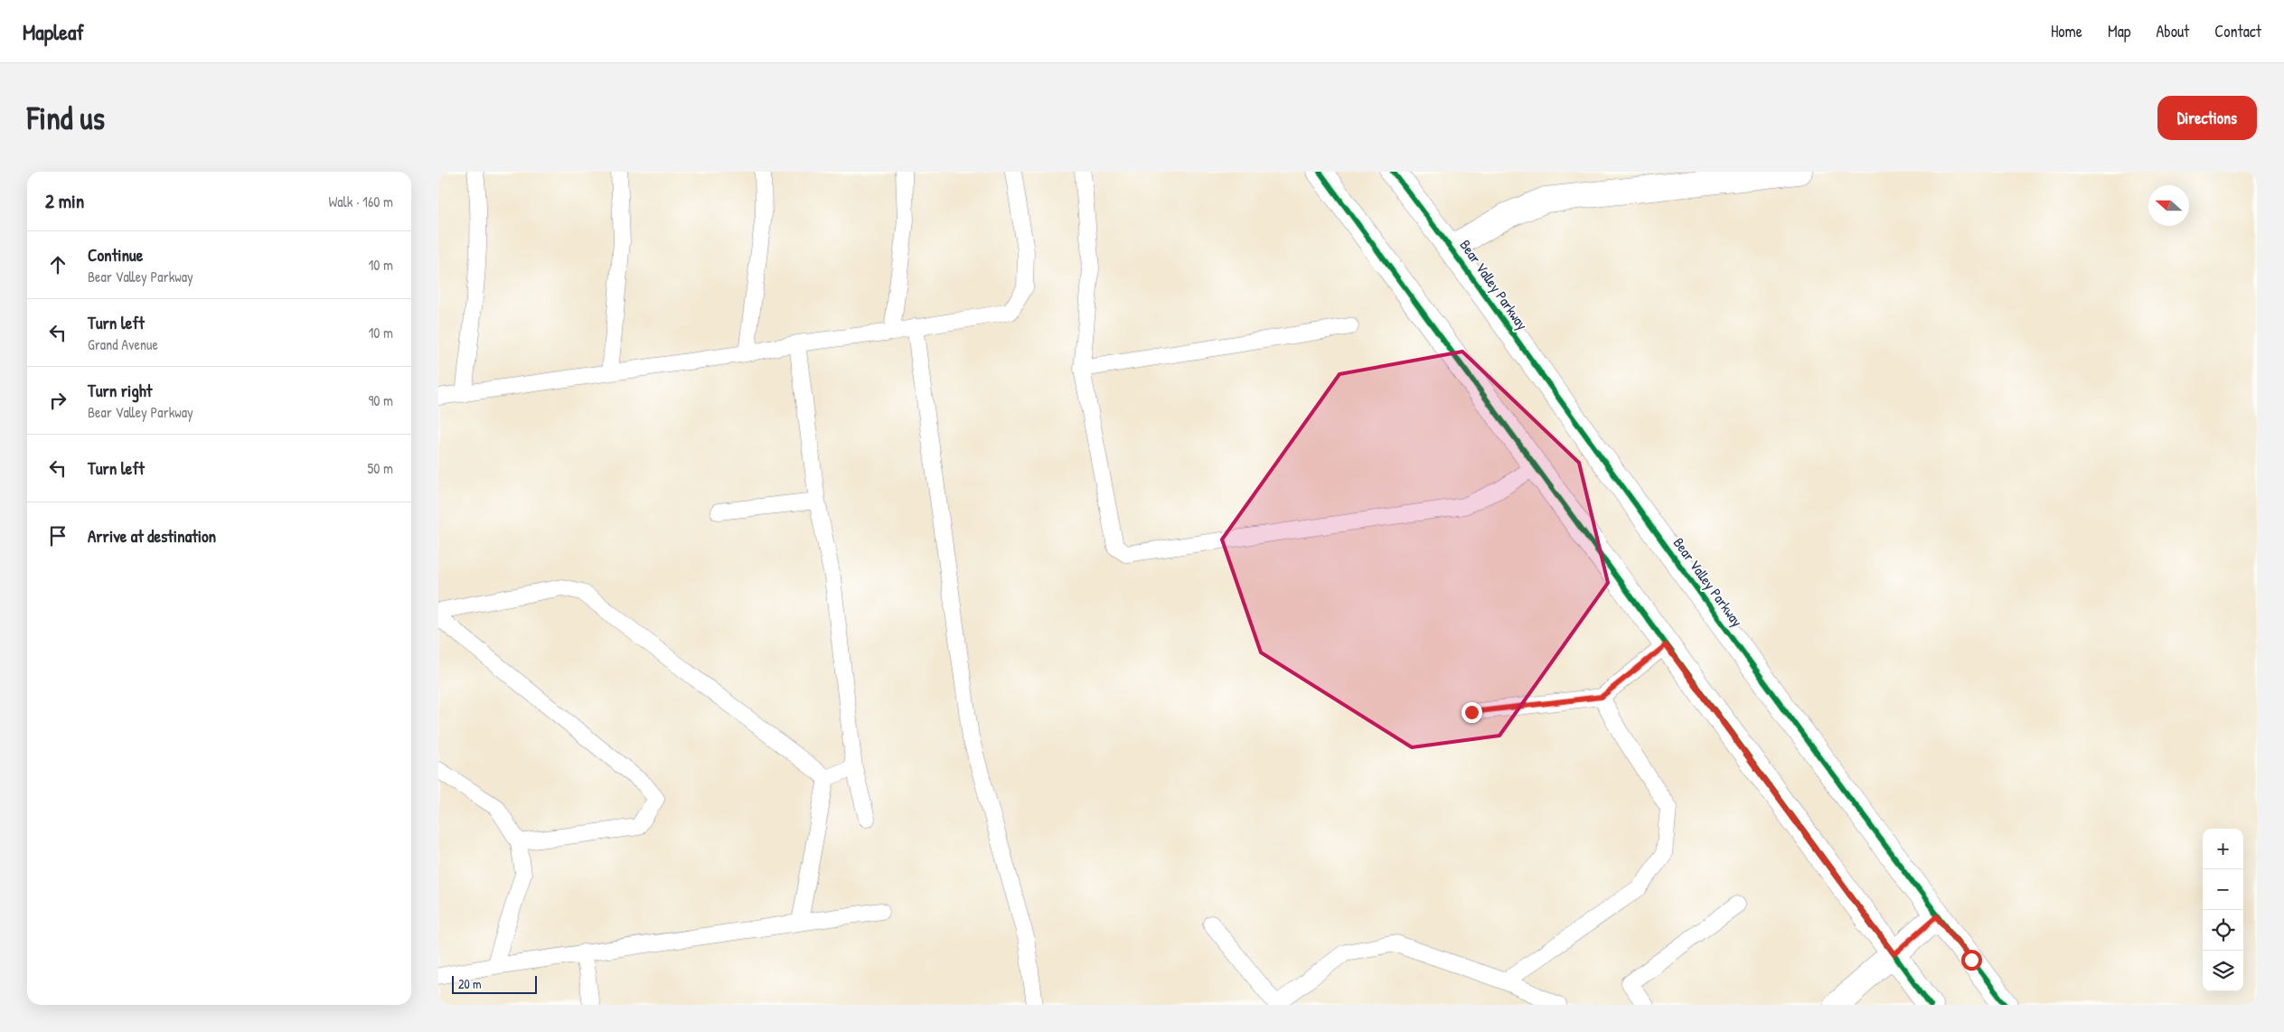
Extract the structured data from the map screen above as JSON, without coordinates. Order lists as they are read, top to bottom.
{
  "streets": {
    "main road": ["Bear Valley Parkway"]
  },
  "scale_bar": "20 m",
  "north": "left",
  "page": {
    "header": "Mapleaf",
    "nav": [
      "Home",
      "Map",
      "About",
      "Contact"
    ],
    "buttons": "Directions",
    "title": "Find us",
    "heading": ["2 min", "Walk · 160 m"],
    "list": [
      ["Continue", "Bear Valley Parkway", "10 m"],
      ["Turn left", "Grand Avenue", "10 m"],
      ["Turn right", "Bear Valley Parkway", "90 m"],
      ["Turn left", "50 m"],
      "Arrive at destination"
    ],
    "map_buttons": ["+", "−"],
    "scale": "20 m"
  }
}
